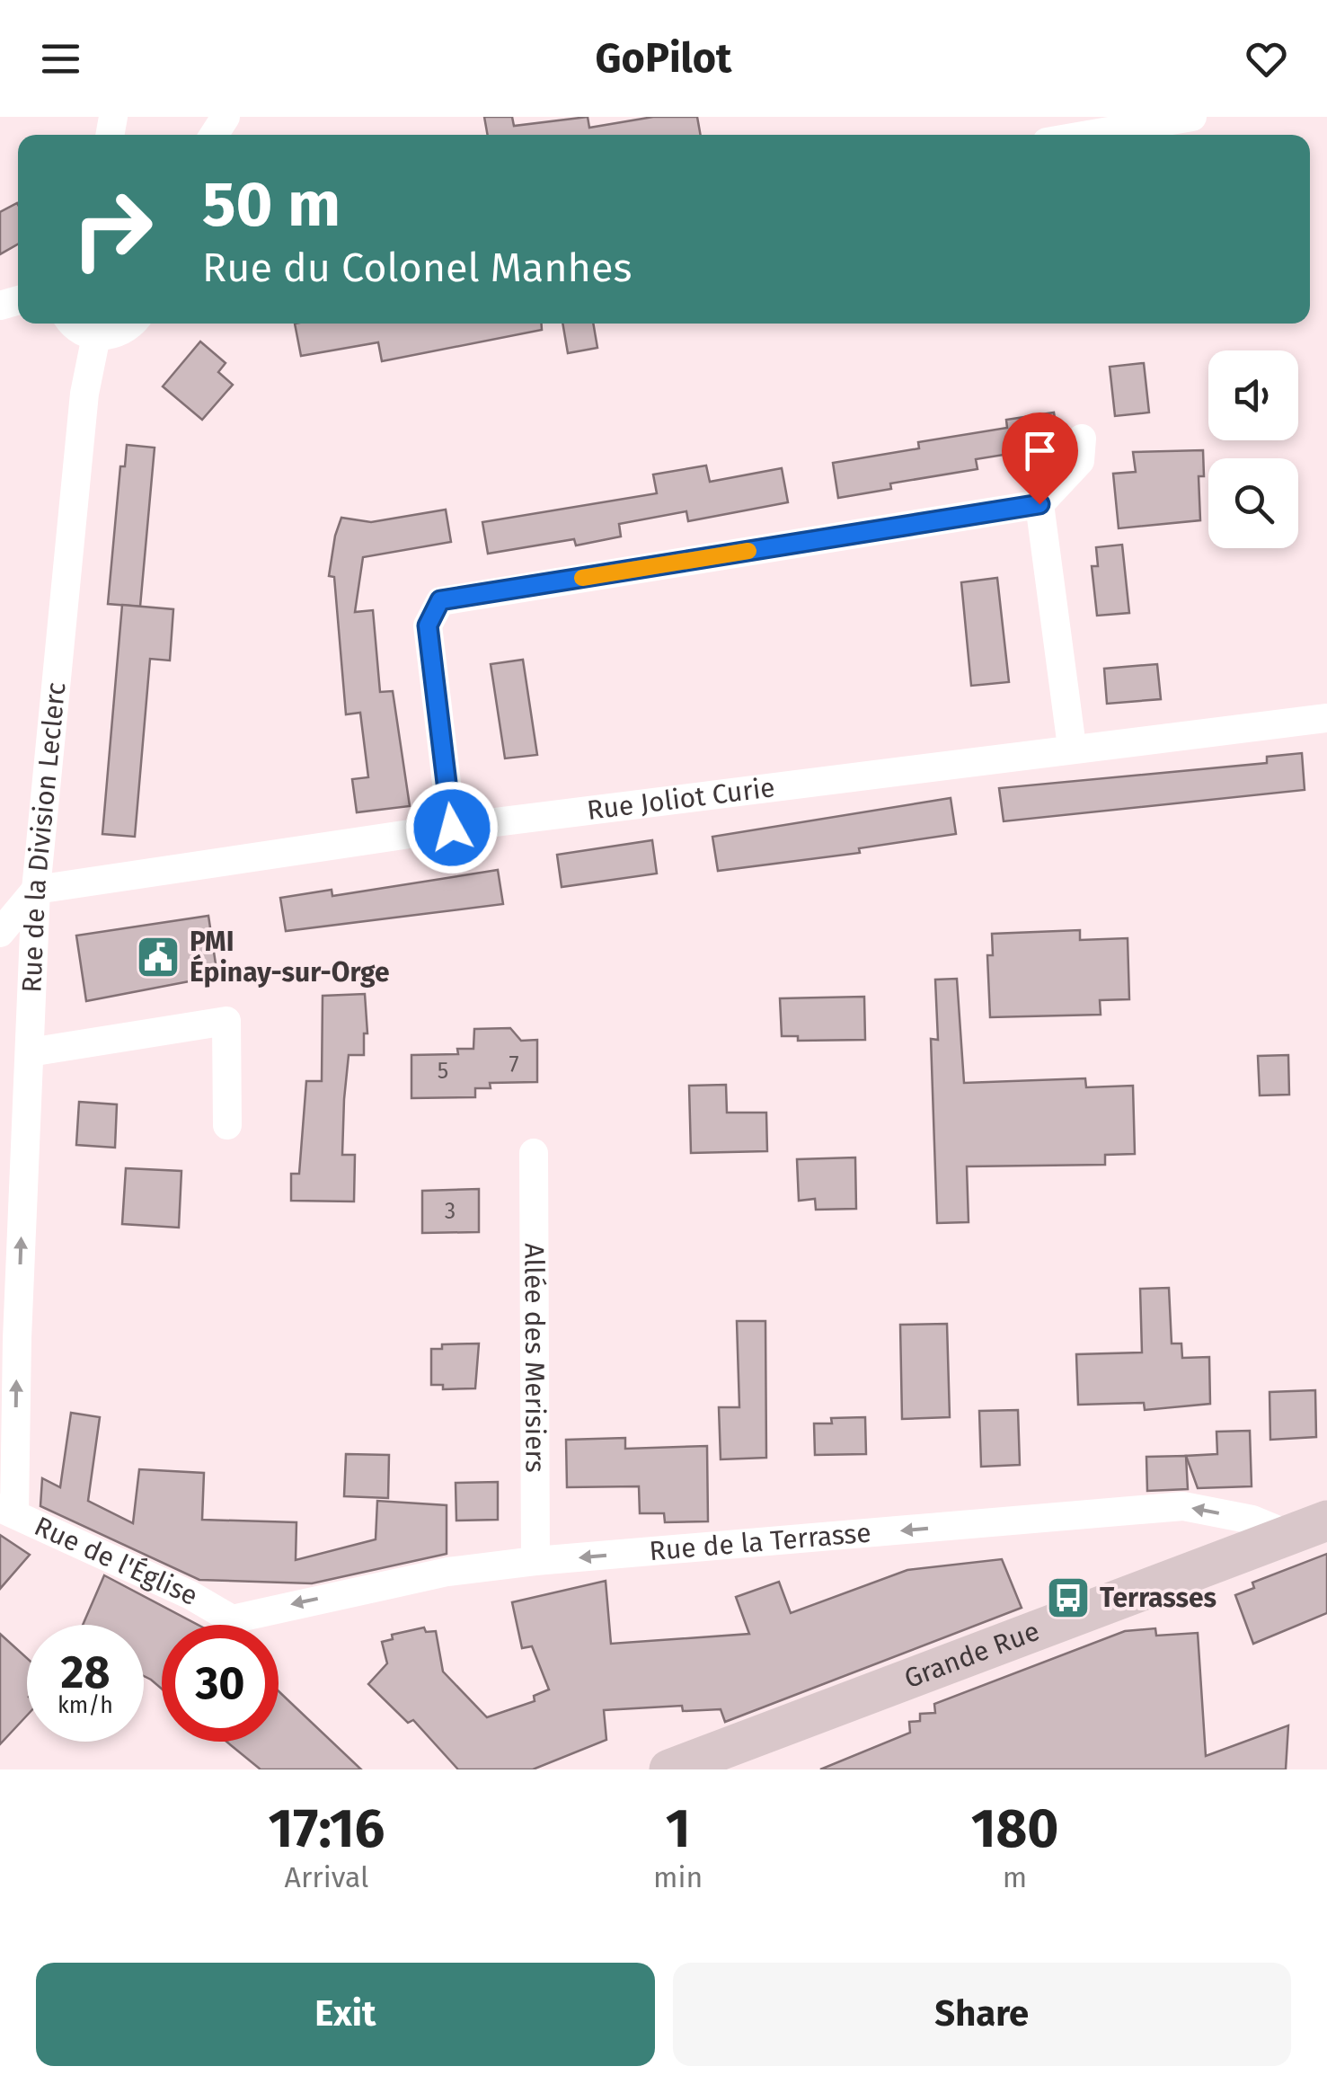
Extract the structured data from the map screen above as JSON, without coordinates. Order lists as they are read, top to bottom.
{
  "streets": {
    "main road": ["Grande Rue"],
    "street": [
      "Rue Joliot Curie",
      "Rue de la Division Leclerc",
      "Allée des Merisiers",
      "Rue de la Terrasse",
      "Rue de l'Église"
    ]
  },
  "crossings": [
    ["Rue Joliot Curie", "Rue de la Division Leclerc"],
    ["Rue de la Division Leclerc", "Rue de l'Église"],
    ["Allée des Merisiers", "Rue de la Terrasse"],
    ["Rue de la Terrasse", "Rue de l'Église"],
    ["Rue de la Terrasse", "Grande Rue"]
  ],
  "one_way": ["Rue de la Division Leclerc", "Rue de la Terrasse"],
  "places": {
    "public building": ["PMI Épinay-sur-Orge"],
    "bus stop": ["Terrasses"]
  },
  "house_numbers": ["7", "5", "3"],
  "page": {
    "header": "GoPilot",
    "turn": ["50 m", "Rue du Colonel Manhes"],
    "speed": "28 km/h",
    "limit": "30",
    "eta": [
      "17:16",
      "Arrival",
      "1",
      "min",
      "180",
      "m"
    ],
    "buttons": ["Exit", "Share"]
  }
}
